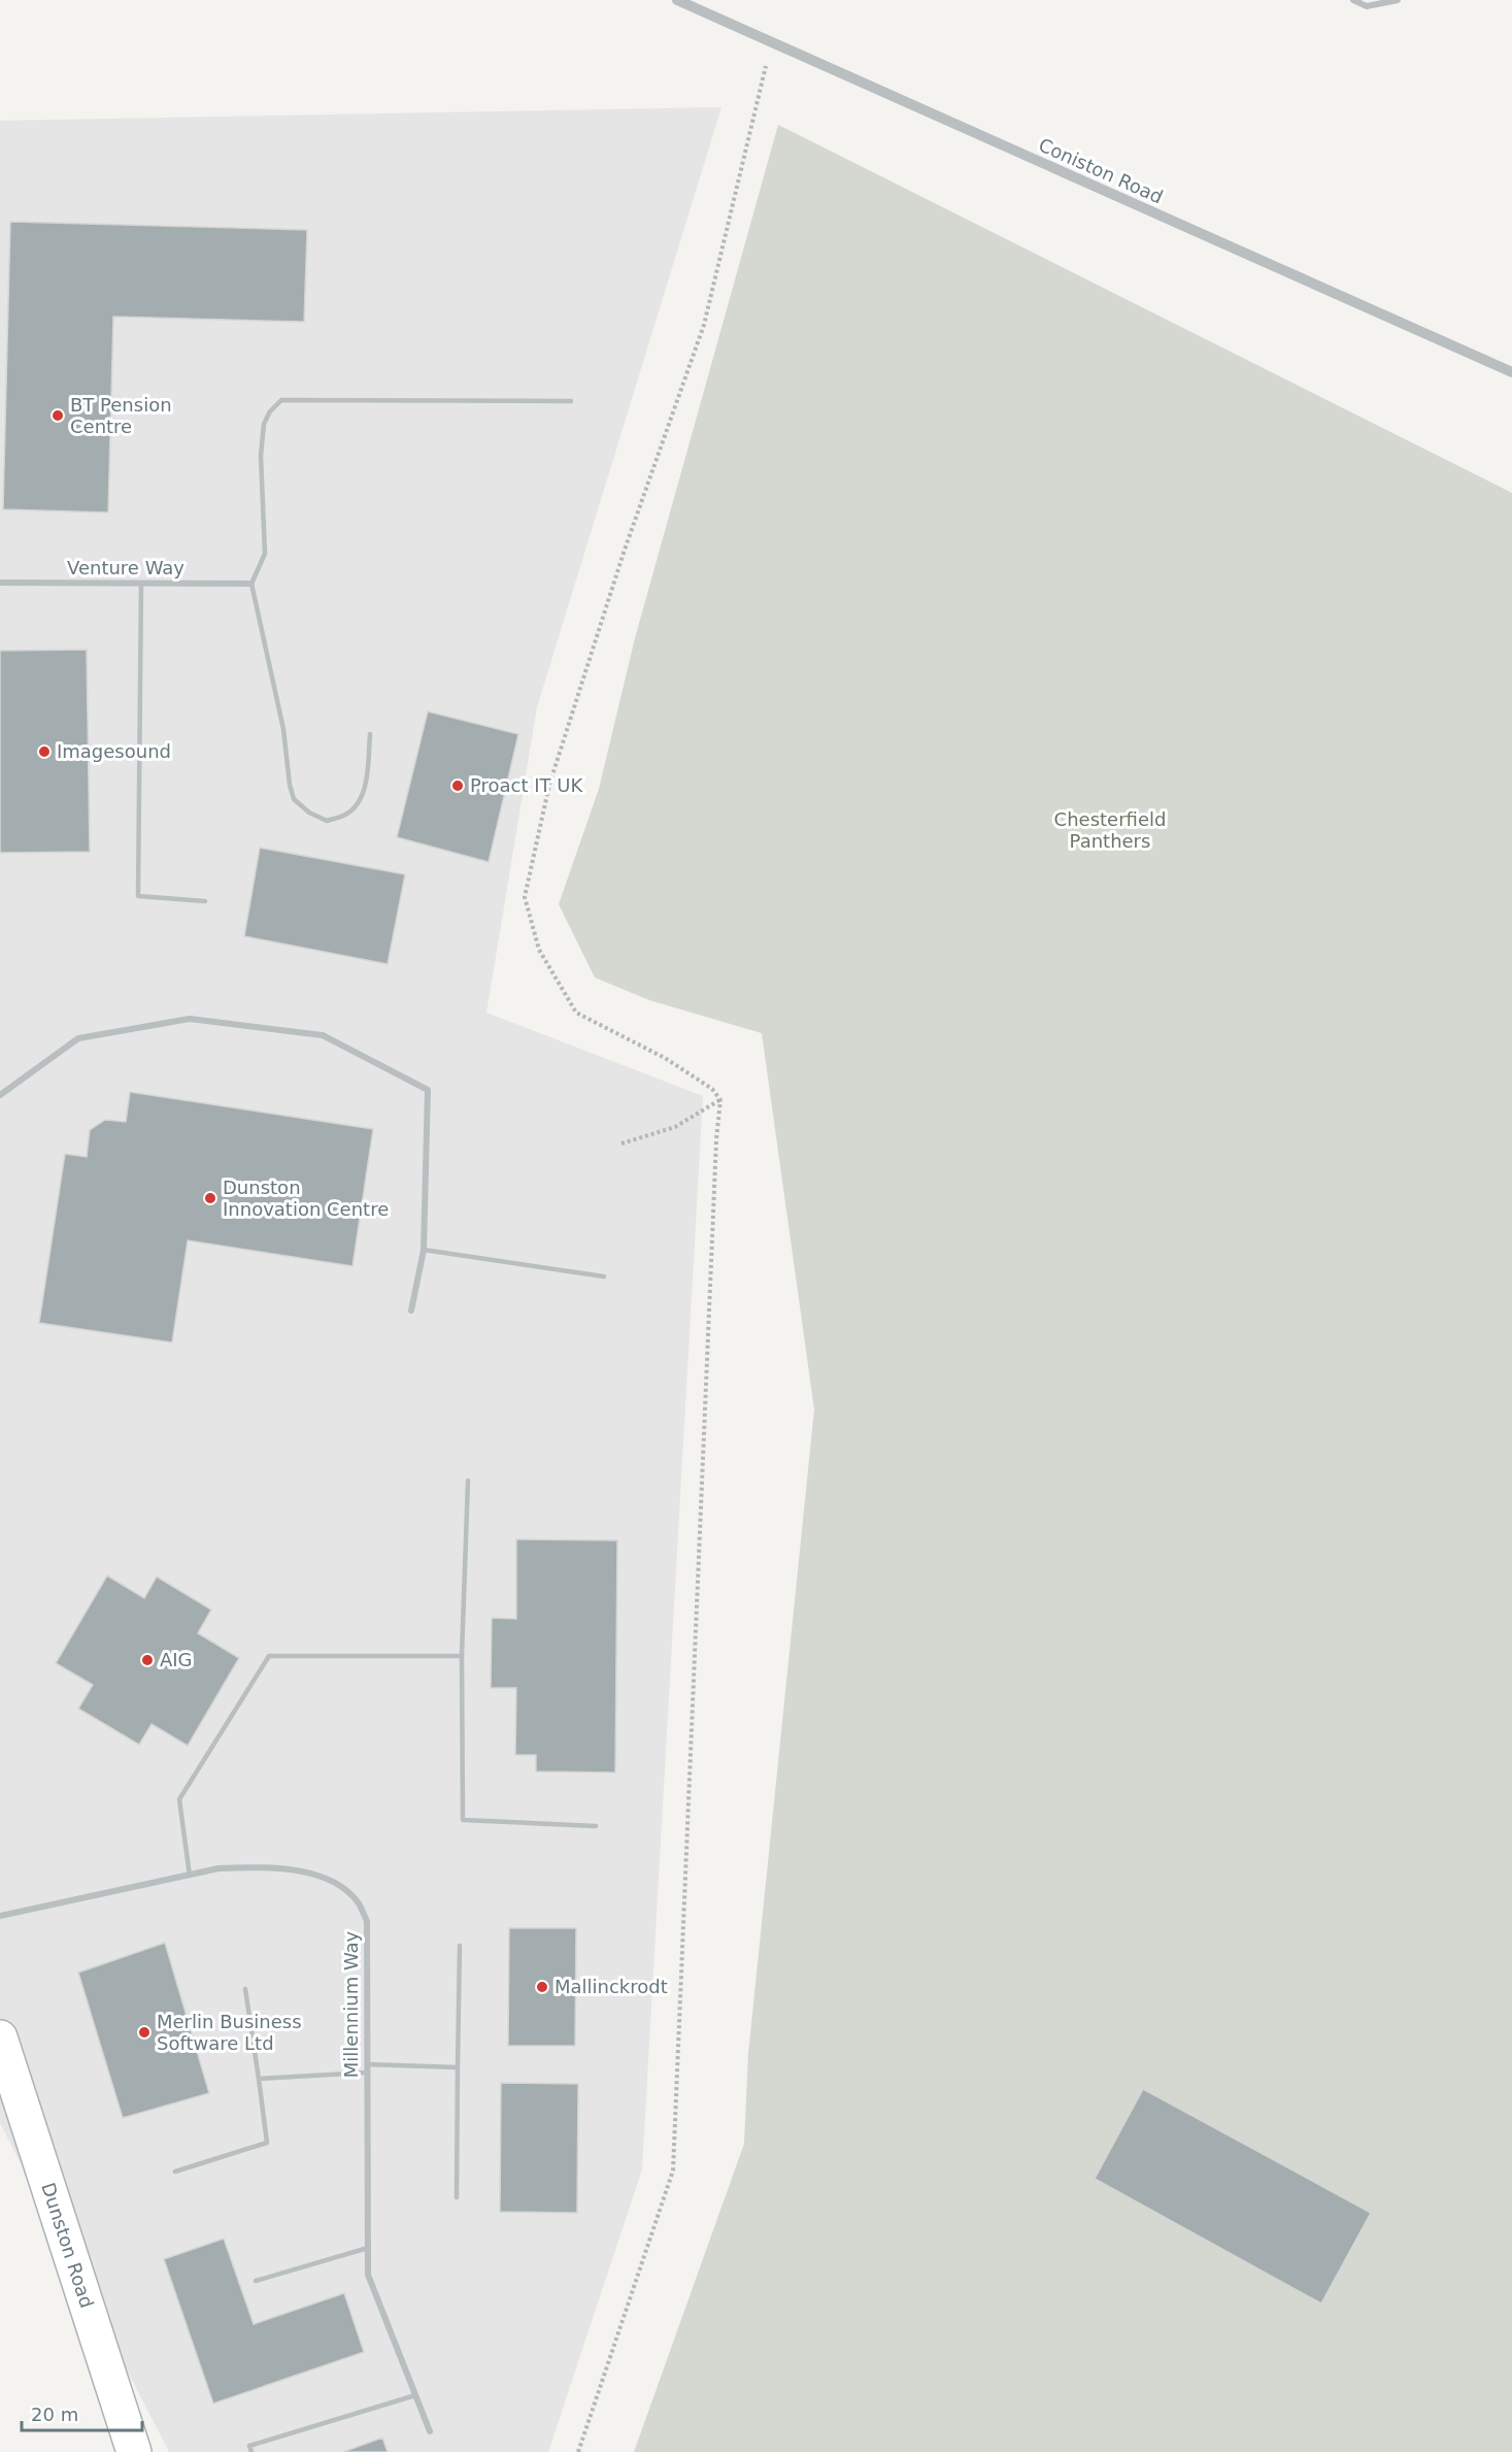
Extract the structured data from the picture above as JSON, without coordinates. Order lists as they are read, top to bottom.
{
  "streets": {
    "main road": ["Dunston Road"],
    "street": ["Coniston Road", "Venture Way", "Millennium Way"]
  },
  "parks": ["Chesterfield Panthers"],
  "places": [
    "BT Pension Centre",
    "Imagesound",
    "Proact IT UK",
    "Dunston Innovation Centre",
    "AIG",
    "Mallinckrodt",
    "Merlin Business Software Ltd"
  ],
  "scale_bar": "20 m"
}
